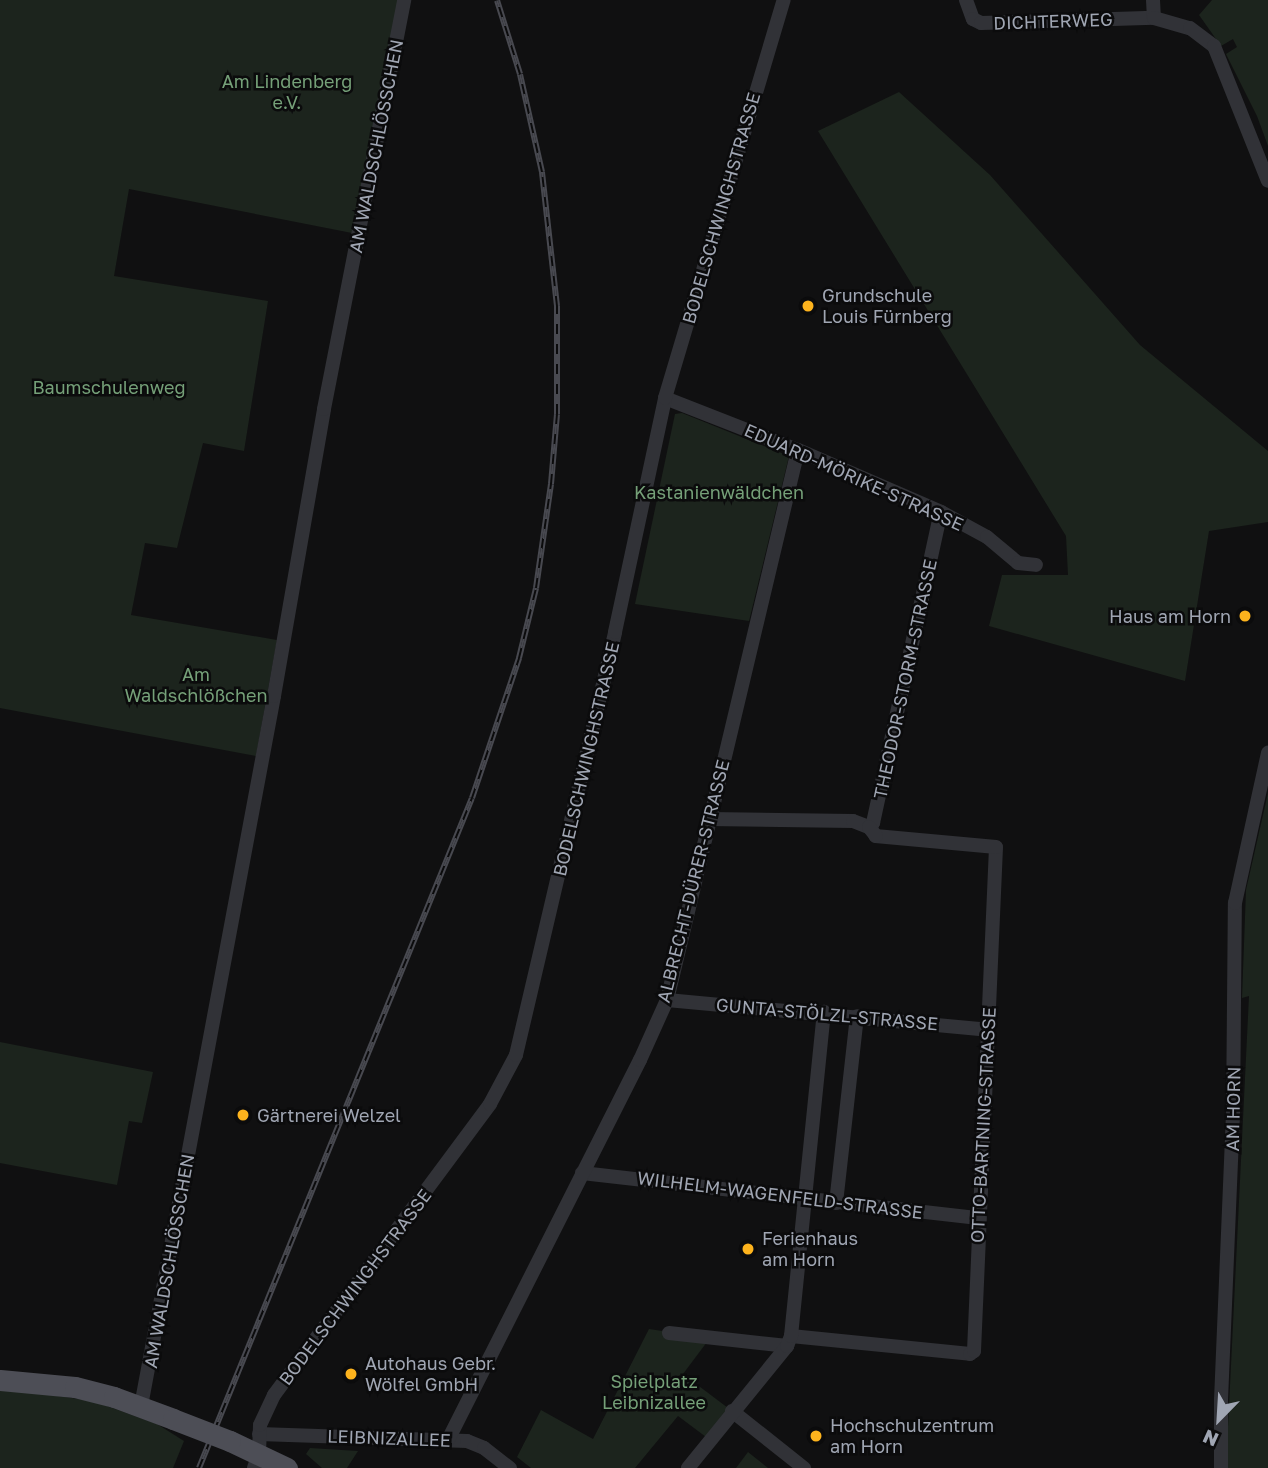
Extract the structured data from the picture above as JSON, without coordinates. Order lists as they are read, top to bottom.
{
  "streets": {
    "street": [
      "DICHTERWEG",
      "AM WALDSCHLÖSSCHEN",
      "BODELSCHWINGHSTRASSE",
      "EDUARD-MÖRIKE-STRASSE",
      "THEODOR-STORM-STRASSE",
      "ALBRECHT-DÜRER-STRASSE",
      "GUNTA-STÖLZL-STRASSE",
      "AM HORN",
      "OTTO-BARTNING-STRASSE",
      "WILHELM-WAGENFELD-STRASSE",
      "LEIBNIZALLEE"
    ]
  },
  "crossings": [
    ["BODELSCHWINGHSTRASSE", "EDUARD-MÖRIKE-STRASSE"],
    ["BODELSCHWINGHSTRASSE", "LEIBNIZALLEE"],
    ["EDUARD-MÖRIKE-STRASSE", "THEODOR-STORM-STRASSE"],
    ["EDUARD-MÖRIKE-STRASSE", "ALBRECHT-DÜRER-STRASSE"],
    ["THEODOR-STORM-STRASSE", "OTTO-BARTNING-STRASSE"],
    ["ALBRECHT-DÜRER-STRASSE", "GUNTA-STÖLZL-STRASSE"],
    ["ALBRECHT-DÜRER-STRASSE", "WILHELM-WAGENFELD-STRASSE"],
    ["ALBRECHT-DÜRER-STRASSE", "LEIBNIZALLEE"],
    ["GUNTA-STÖLZL-STRASSE", "OTTO-BARTNING-STRASSE"],
    ["OTTO-BARTNING-STRASSE", "WILHELM-WAGENFELD-STRASSE"]
  ],
  "parks": [
    "Am Lindenberg e.V.",
    "Baumschulenweg",
    "Kastanienwäldchen",
    "Am Waldschlößchen",
    "Spielplatz Leibnizallee"
  ],
  "places": [
    "Grundschule Louis Fürnberg",
    "Haus am Horn",
    "Gärtnerei Welzel",
    "Ferienhaus am Horn",
    "Autohaus Gebr. Wölfel GmbH",
    "Hochschulzentrum am Horn"
  ],
  "north": "bottom left"
}
